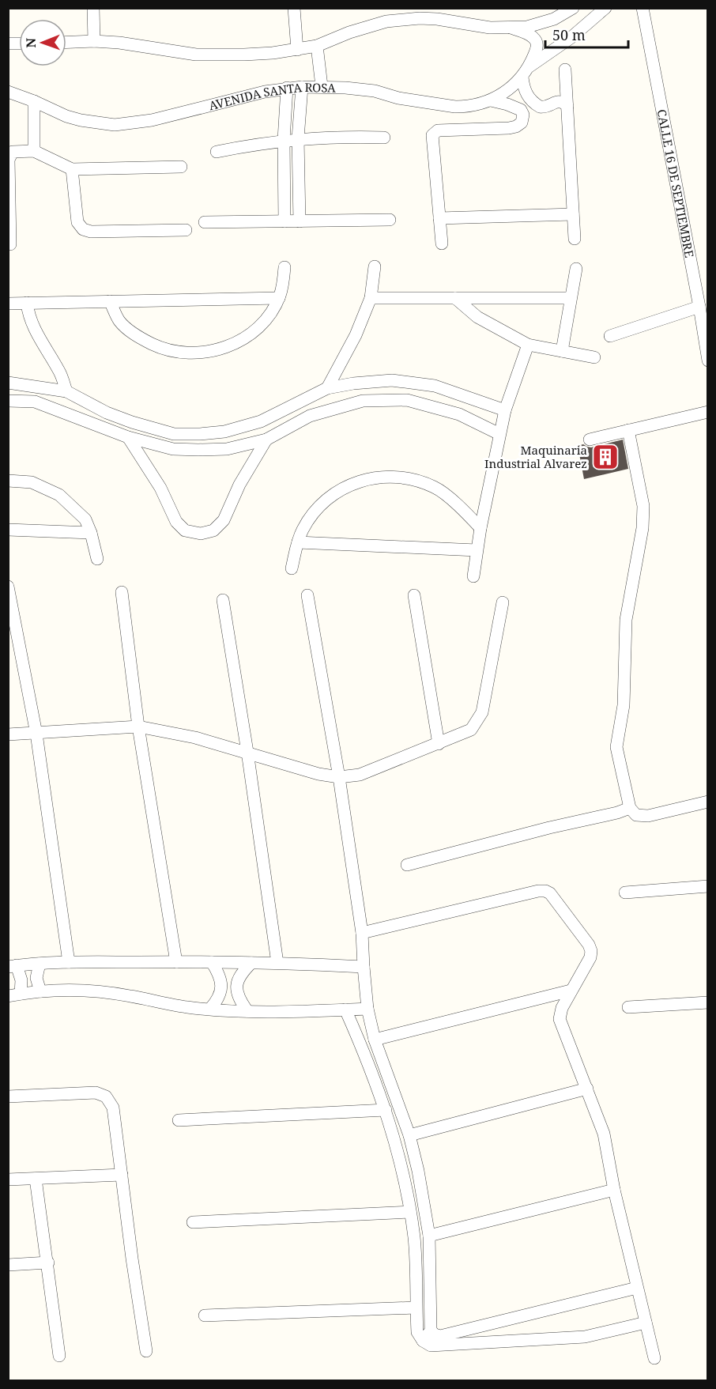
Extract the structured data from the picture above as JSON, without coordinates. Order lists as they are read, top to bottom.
{
  "streets": {
    "street": ["AVENIDA SANTA ROSA", "CALLE 16 DE SEPTIEMBRE"]
  },
  "places": {
    "building": ["Maquinaria Industrial Alvarez"]
  },
  "scale_bar": "50 m",
  "north": "left"
}
